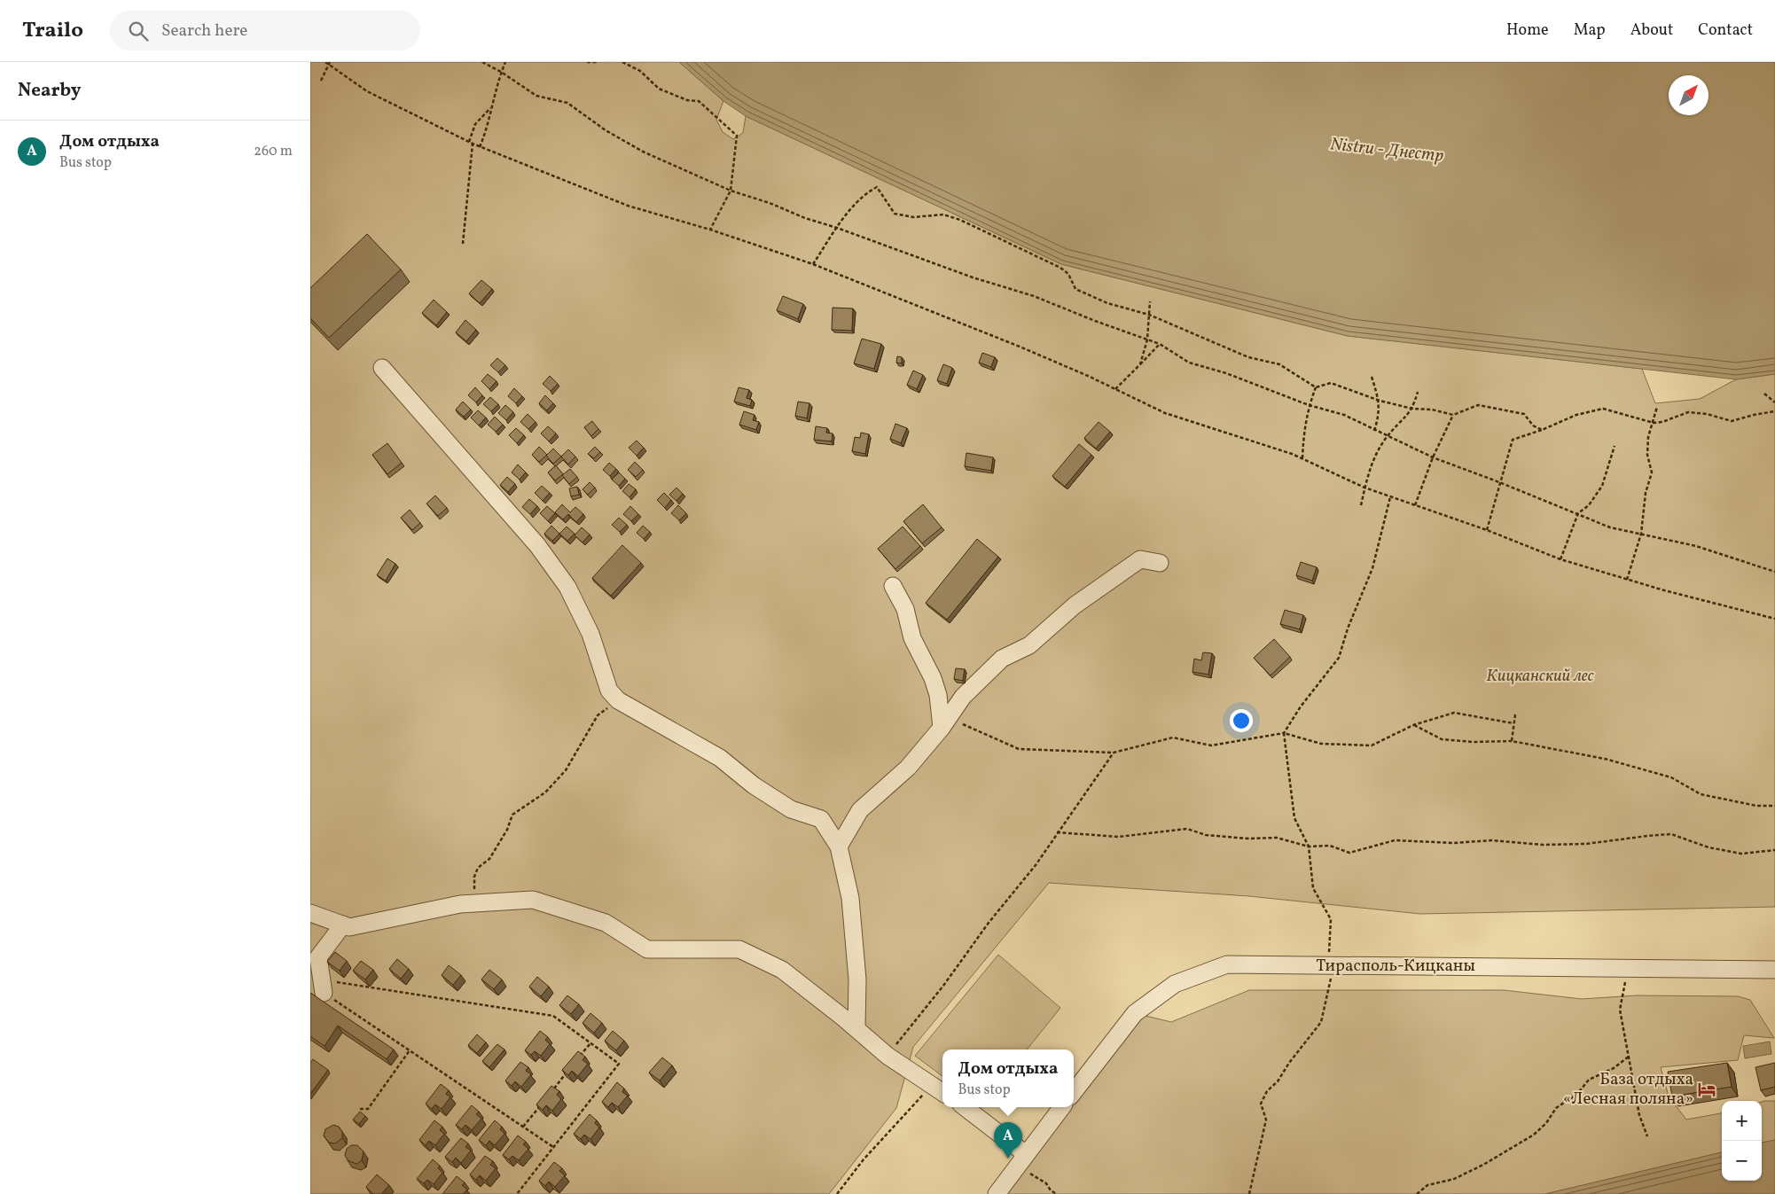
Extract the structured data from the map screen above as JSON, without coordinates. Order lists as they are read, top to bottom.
{
  "streets": {
    "street": ["Тирасполь-Кицканы"]
  },
  "water": ["Nistru - Днестр"],
  "parks": ["Кицканский лес"],
  "places": {
    "hotel": ["База отдыха «Лесная поляна»"]
  },
  "north": "top right",
  "page": {
    "header": "Trailo",
    "search": "Search here",
    "nav": [
      "Home",
      "Map",
      "About",
      "Contact"
    ],
    "heading": "Nearby",
    "list": [
      {
        "mark": "A",
        "name": "Дом отдыха",
        "note": "Bus stop",
        "value": "260 m"
      }
    ],
    "popup": ["Дом отдыха", "Bus stop"],
    "map_buttons": ["+", "−"],
    "pins": "A"
  }
}
